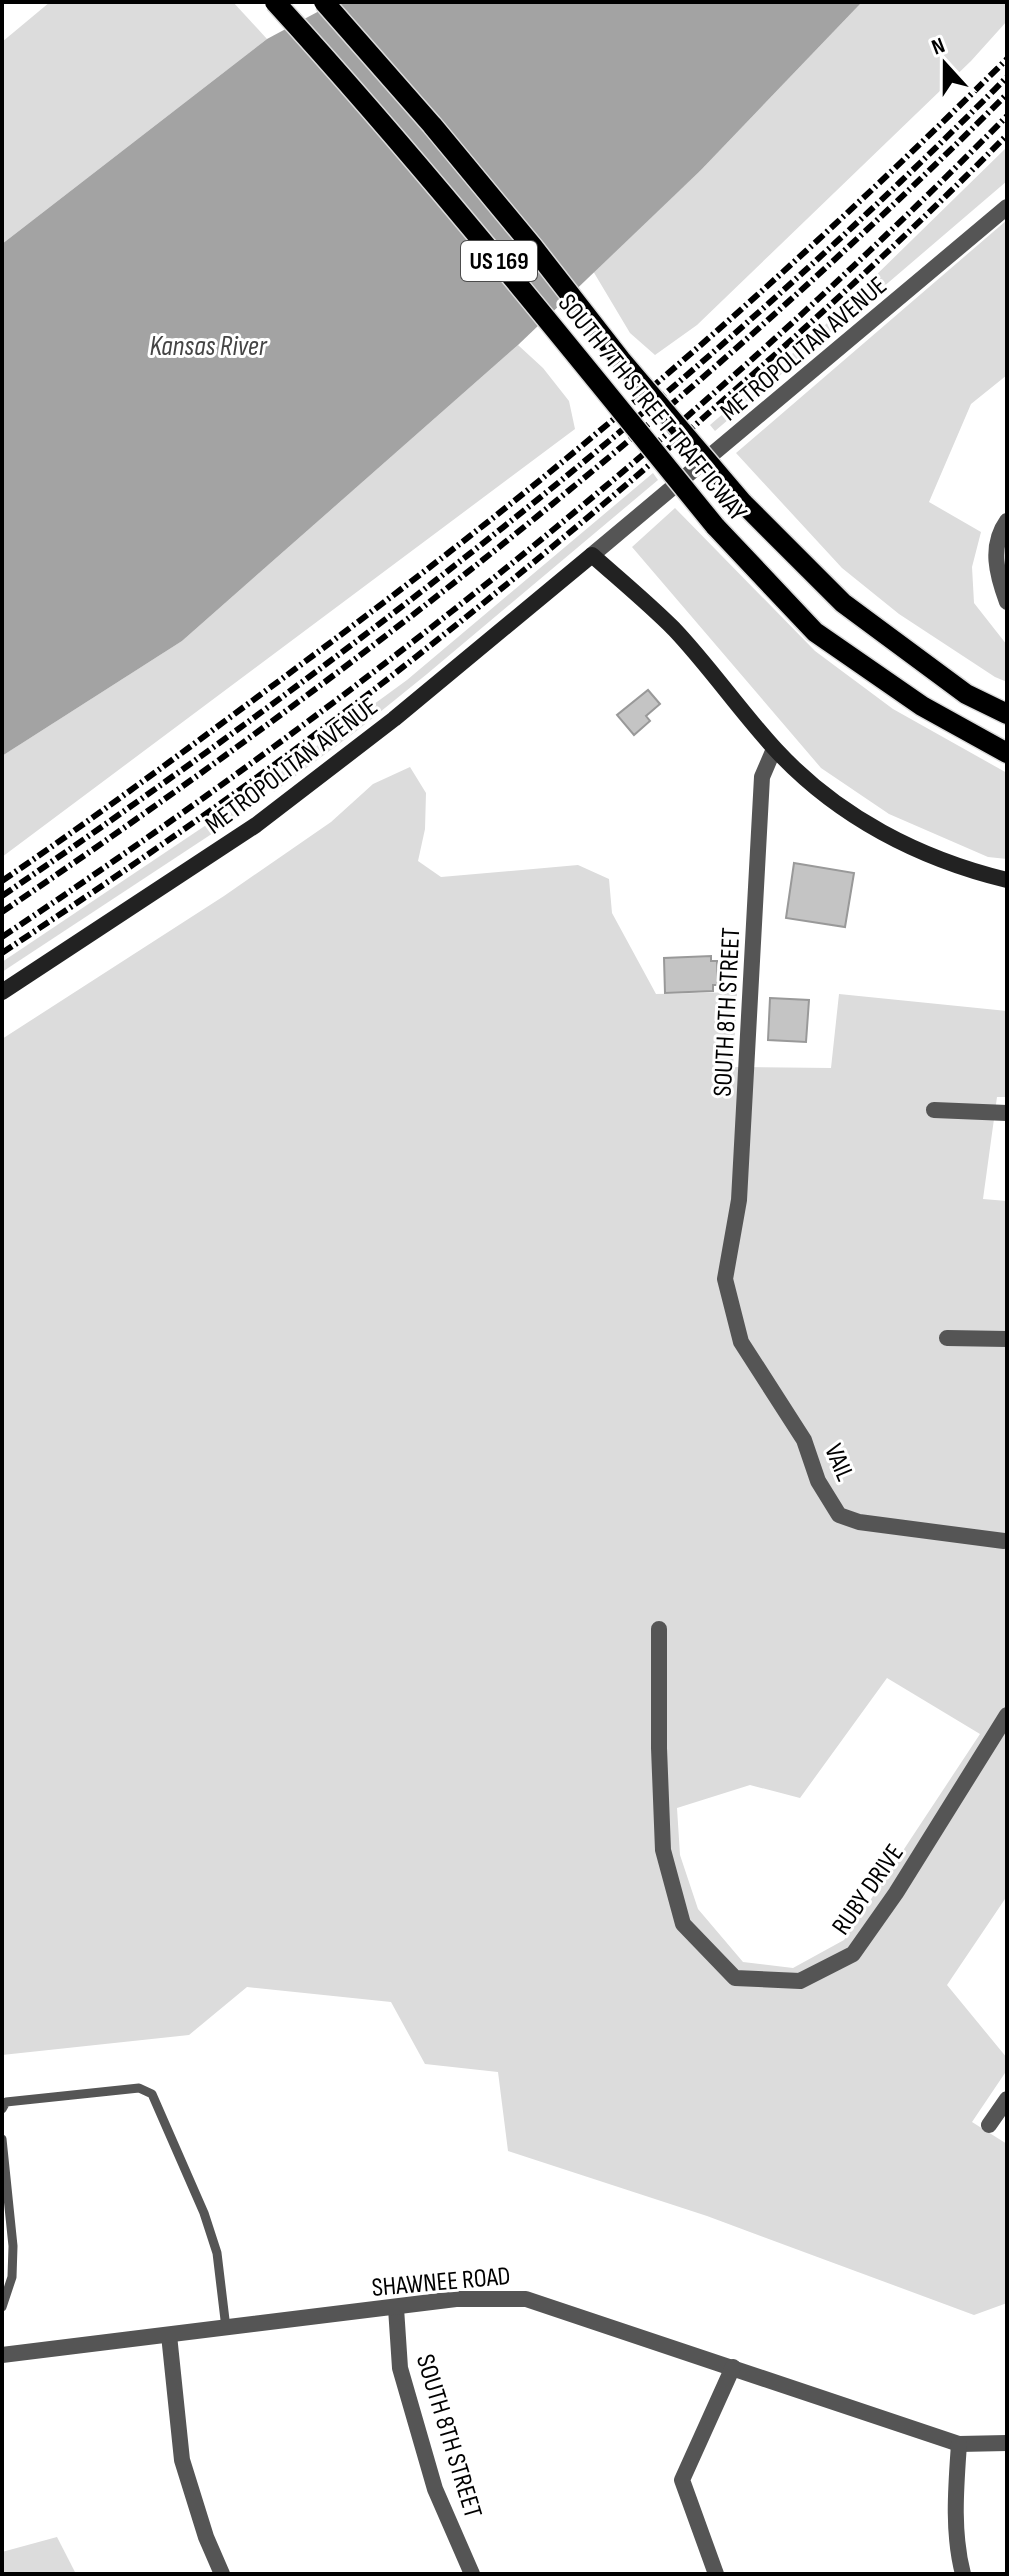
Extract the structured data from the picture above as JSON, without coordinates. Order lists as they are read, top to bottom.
{
  "streets": {
    "main road": ["US 169", "METROPOLITAN AVENUE", "SOUTH 7TH STREET TRAFFICWAY"],
    "street": [
      "SOUTH 8TH STREET",
      "VAIL",
      "RUBY DRIVE",
      "SHAWNEE ROAD"
    ]
  },
  "crossings": [
    ["SOUTH 8TH STREET", "VAIL"],
    ["SOUTH 8TH STREET", "SHAWNEE ROAD"]
  ],
  "water": ["Kansas River"],
  "north": "top"
}
